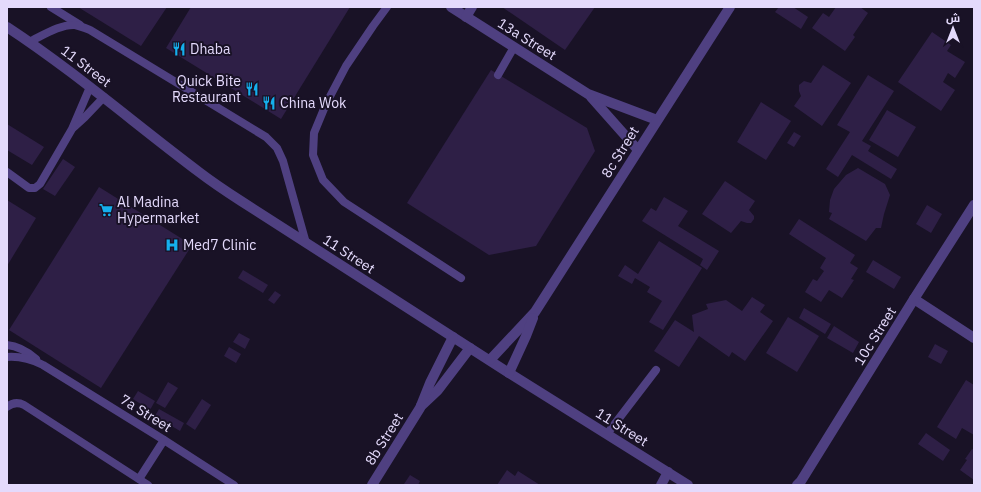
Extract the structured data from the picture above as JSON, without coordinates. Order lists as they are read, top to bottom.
{
  "streets": {
    "street": [
      "13a Street",
      "11 Street",
      "8c Street",
      "10c Street",
      "8b Street"
    ],
    "lane": ["7a Street"]
  },
  "crossings": [
    ["13a Street", "8c Street"],
    ["11 Street", "8c Street"],
    ["11 Street", "8b Street"]
  ],
  "places": {
    "restaurant": ["Dhaba", "Quick Bite Restaurant", "China Wok"],
    "supermarket": ["Al Madina Hypermarket"],
    "hospital": ["Med7 Clinic"]
  },
  "north": "top"
}
